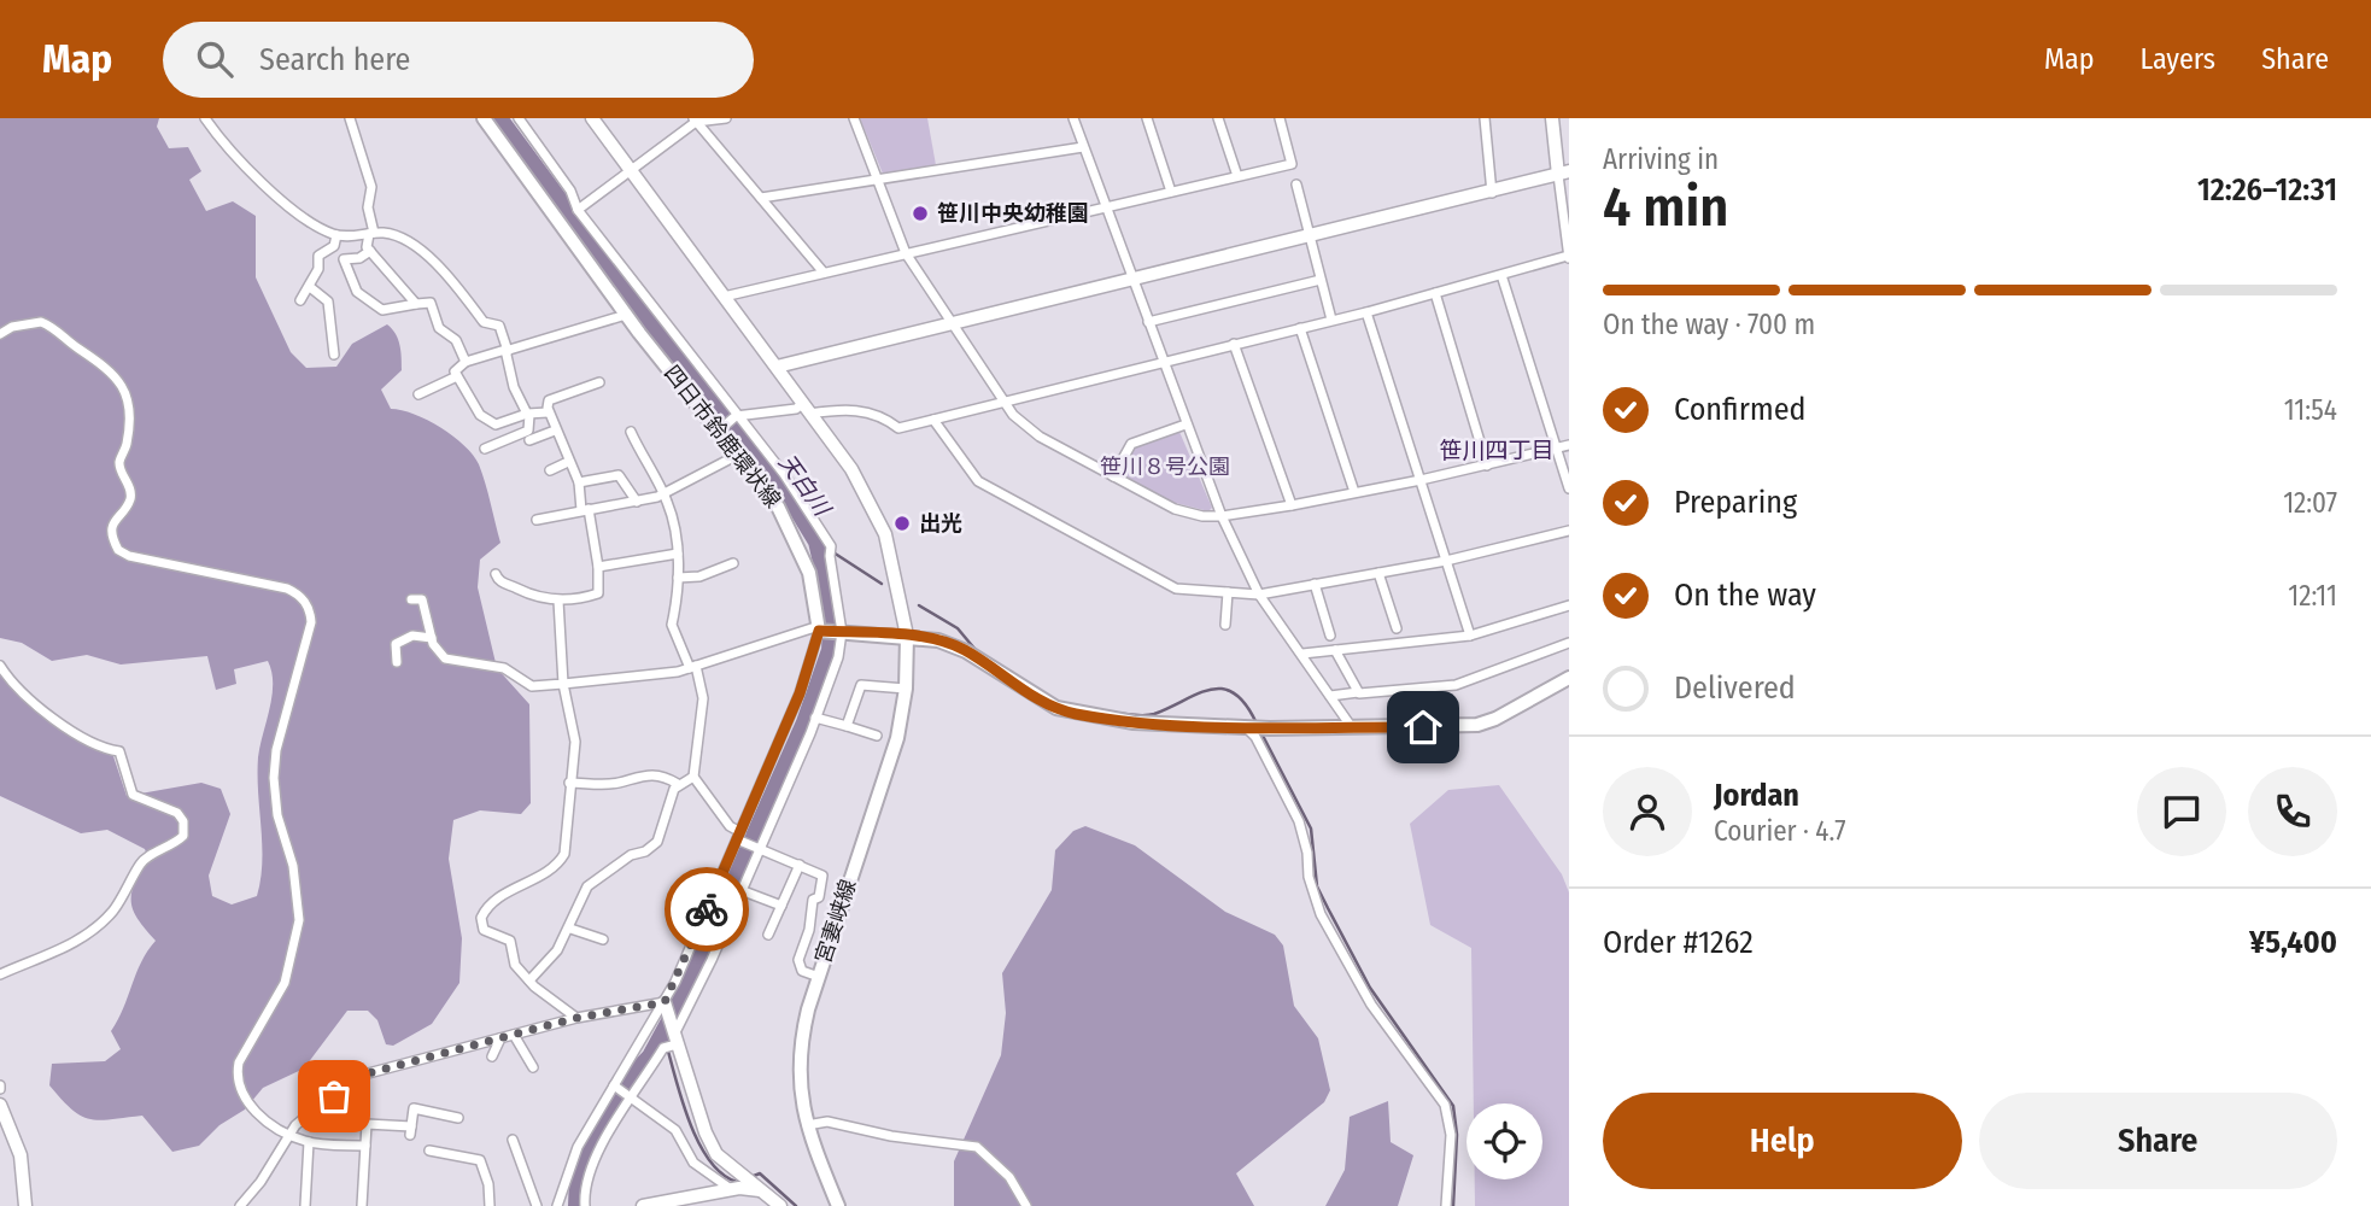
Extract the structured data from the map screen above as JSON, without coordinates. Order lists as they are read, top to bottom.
{
  "streets": {
    "main road": ["四日市鈴鹿環状線", "宮妻峡線"]
  },
  "districts": ["笹川四丁目"],
  "water": ["天白川"],
  "parks": ["笹川８号公園"],
  "places": ["笹川中央幼稚園", "出光"],
  "page": {
    "header": "Map",
    "search": "Search here",
    "nav": ["Map", "Layers", "Share"],
    "heading": ["4 min", "Arriving in", "12:26–12:31"],
    "panel": [
      "Jordan",
      "Courier · 4.7",
      "Order #1262",
      "¥5,400"
    ],
    "bar": "On the way · 700 m",
    "list": [
      ["Confirmed", "11:54"],
      ["Preparing", "12:07"],
      ["On the way", "12:11"],
      "Delivered"
    ],
    "buttons": ["Help", "Share"]
  }
}
